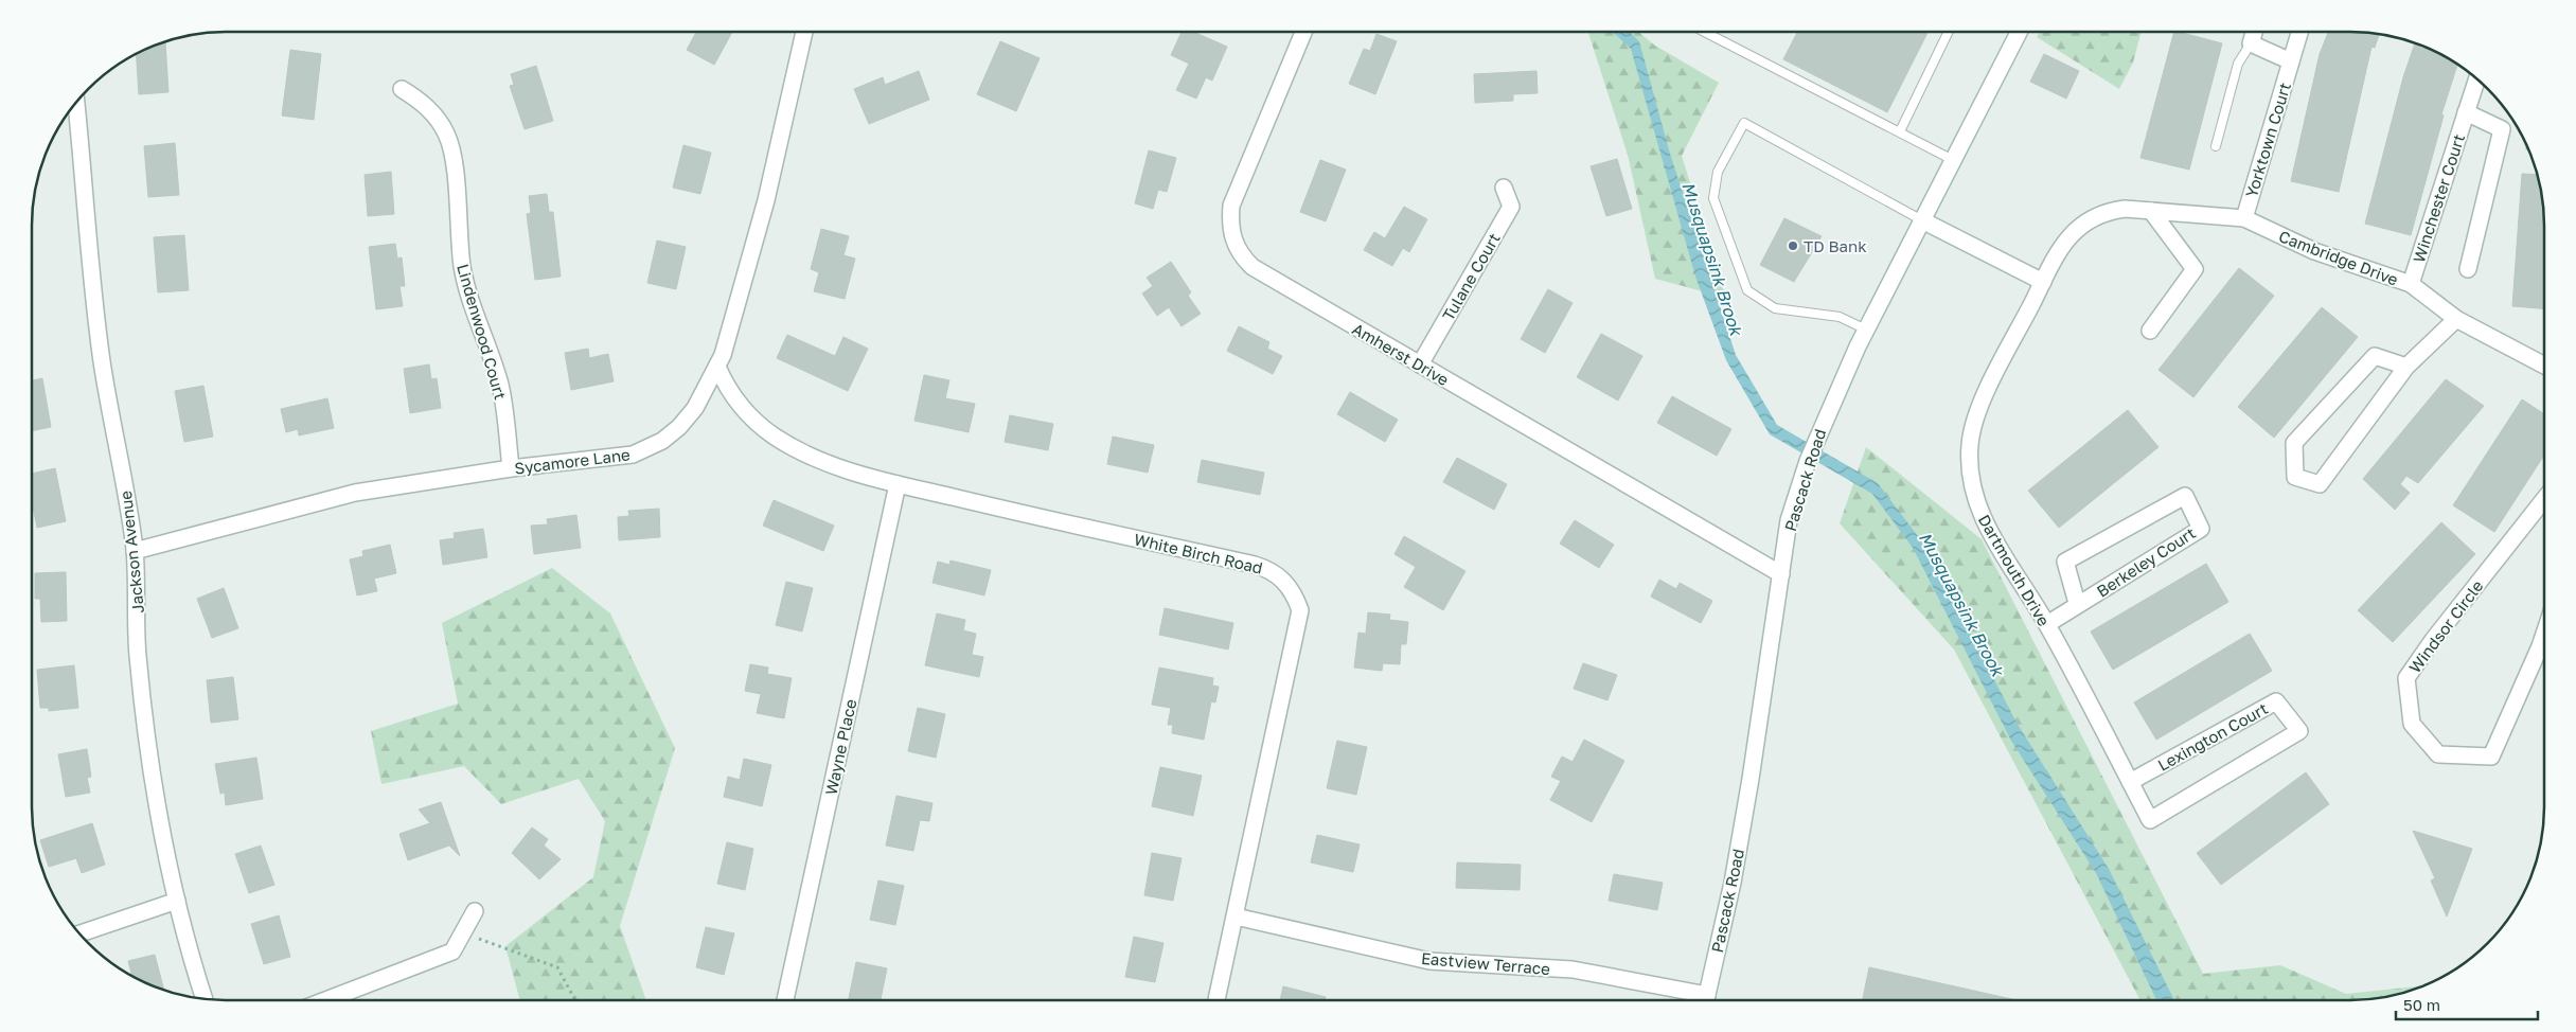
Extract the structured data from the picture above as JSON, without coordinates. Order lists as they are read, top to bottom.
{
  "streets": {
    "street": [
      "Yorktown Court",
      "Winchester Court",
      "Cambridge Drive",
      "Tulane Court",
      "Lindenwood Court",
      "Amherst Drive",
      "Sycamore Lane",
      "Pascack Road",
      "Jackson Avenue",
      "White Birch Road",
      "Berkeley Court",
      "Dartmouth Drive",
      "Windsor Circle",
      "Lexington Court",
      "Wayne Place",
      "Eastview Terrace"
    ]
  },
  "crossings": [
    ["Yorktown Court", "Cambridge Drive"],
    ["Winchester Court", "Cambridge Drive"],
    ["Cambridge Drive", "Dartmouth Drive"],
    ["Tulane Court", "Amherst Drive"],
    ["Lindenwood Court", "Sycamore Lane"],
    ["Amherst Drive", "Pascack Road"],
    ["Sycamore Lane", "Jackson Avenue"],
    ["Sycamore Lane", "White Birch Road"],
    ["White Birch Road", "Wayne Place"],
    ["White Birch Road", "Eastview Terrace"],
    ["Berkeley Court", "Dartmouth Drive"],
    ["Dartmouth Drive", "Lexington Court"]
  ],
  "water": ["Musquapsink Brook"],
  "places": ["TD Bank"],
  "scale_bar": "50 m"
}
